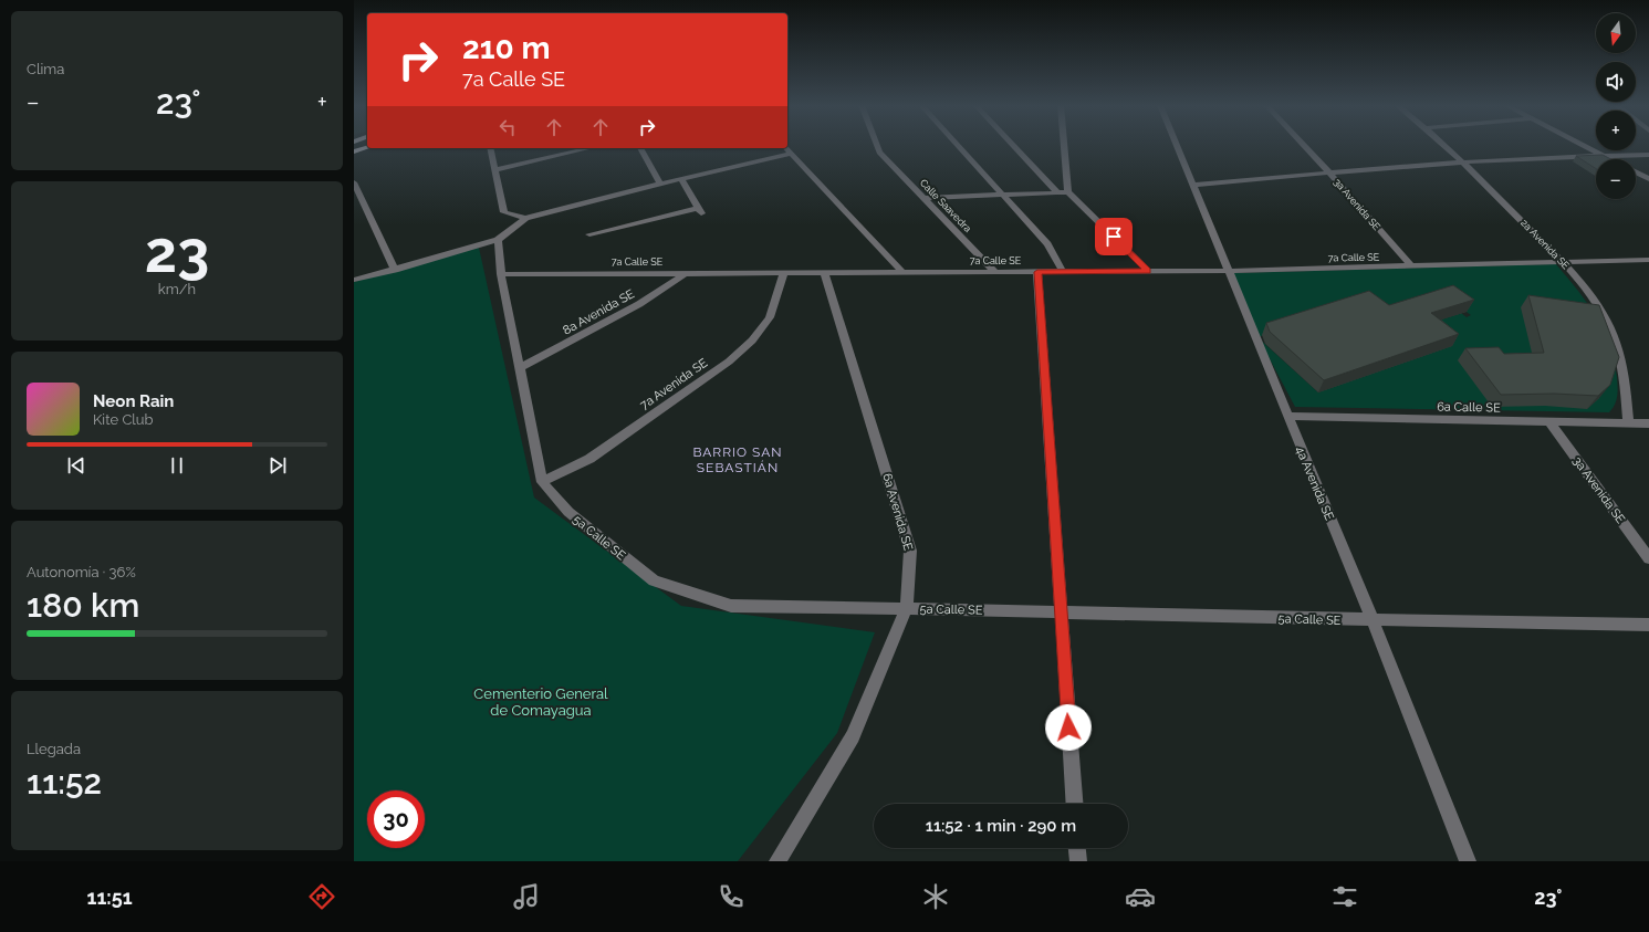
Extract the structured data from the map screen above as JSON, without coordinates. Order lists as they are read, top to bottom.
{
  "streets": {
    "street": [
      "3a Avenida SE",
      "Calle Saavedra",
      "2a Avenida SE",
      "7a Calle SE",
      "8a Avenida SE",
      "7a Avenida SE",
      "6a Calle SE",
      "4a Avenida SE",
      "6a Avenida SE",
      "5a Calle SE"
    ]
  },
  "crossings": [
    ["3a Avenida SE", "7a Calle SE"],
    ["3a Avenida SE", "6a Calle SE"],
    ["Calle Saavedra", "7a Calle SE"],
    ["2a Avenida SE", "7a Calle SE"],
    ["2a Avenida SE", "6a Calle SE"],
    ["7a Calle SE", "8a Avenida SE"],
    ["7a Calle SE", "7a Avenida SE"],
    ["7a Calle SE", "4a Avenida SE"],
    ["7a Calle SE", "6a Avenida SE"],
    ["7a Avenida SE", "5a Calle SE"],
    ["6a Calle SE", "4a Avenida SE"],
    ["4a Avenida SE", "5a Calle SE"],
    ["6a Avenida SE", "5a Calle SE"]
  ],
  "districts": ["BARRIO SAN SEBASTIÁN"],
  "parks": ["Cementerio General de Comayagua"],
  "north": "bottom",
  "page": {
    "tile": [
      "Clima",
      ["23", "km/h"],
      ["Autonomía · 36%", "180 km"],
      ["Llegada", "11:52"]
    ],
    "map_buttons": ["+", "−"],
    "turn": ["210 m", "7a Calle SE"],
    "heat": ["−", "23°", "+"],
    "song": ["Neon Rain", "Kite Club"],
    "limit": "30",
    "trip": "11:52 · 1 min · 290 m",
    "tabs": ["11:51", "23°"]
  }
}
